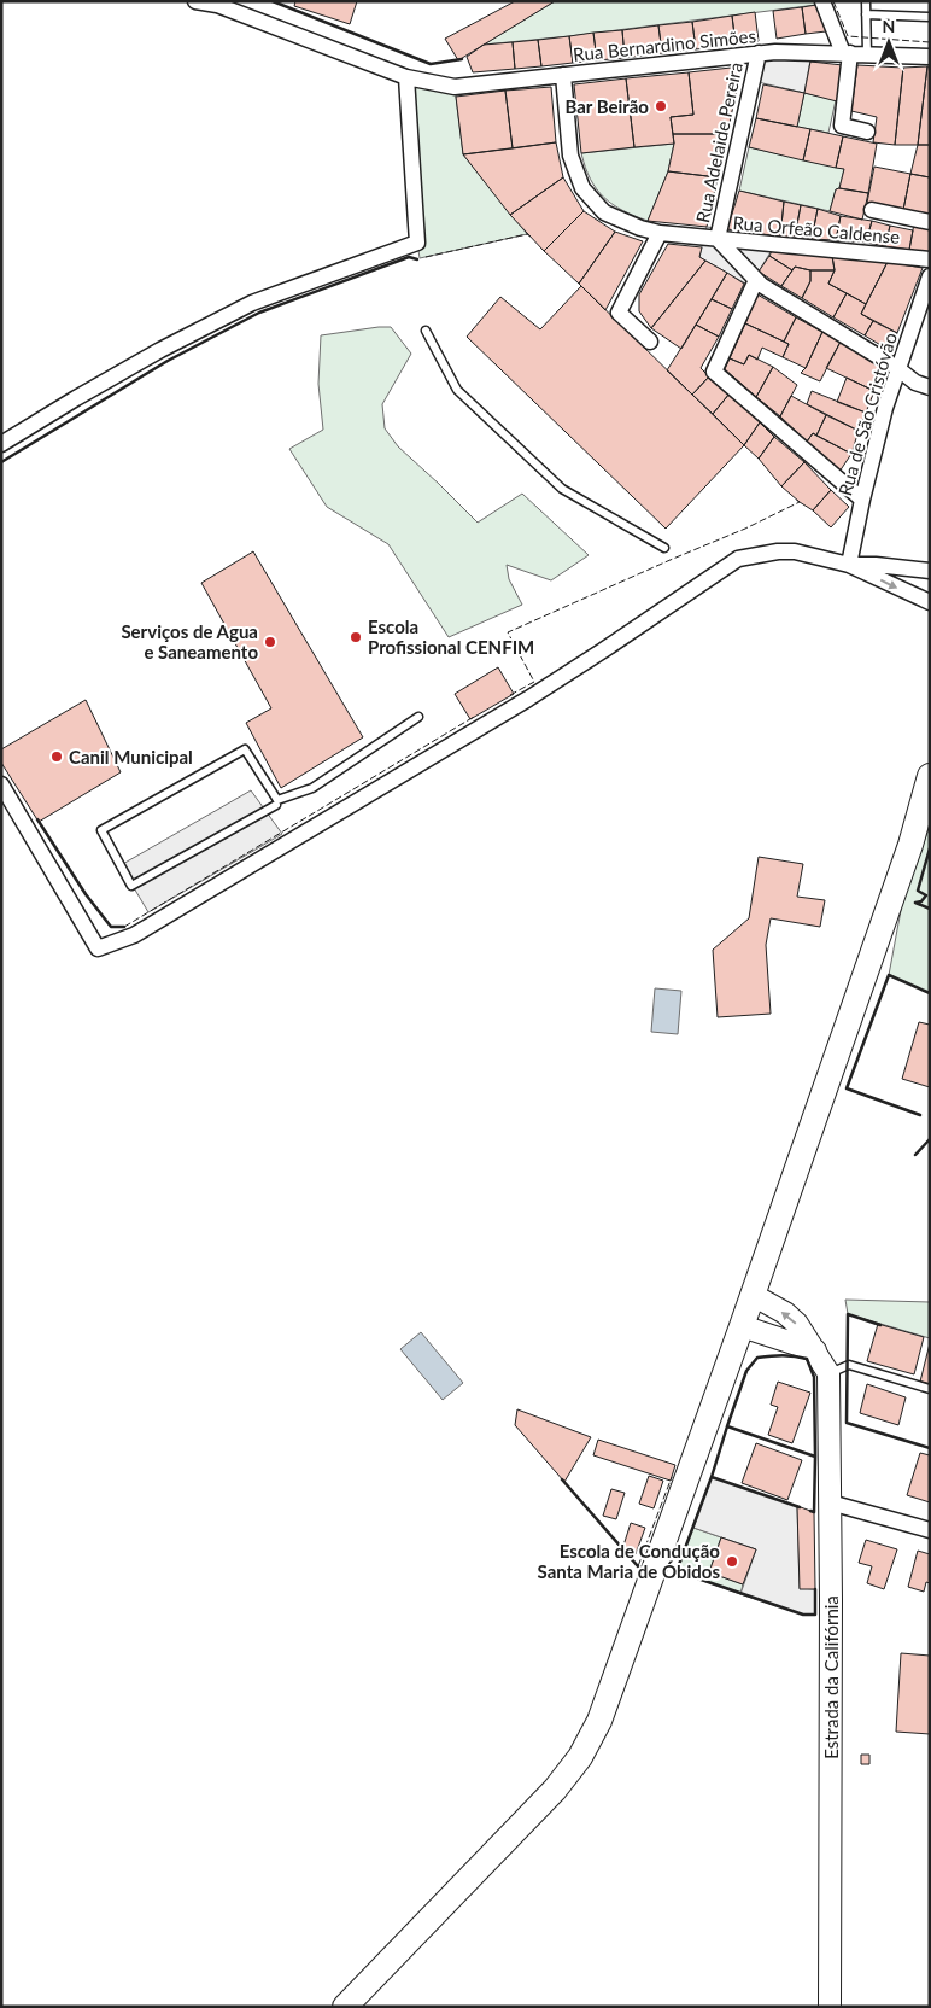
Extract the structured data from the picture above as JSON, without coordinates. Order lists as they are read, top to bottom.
{
  "streets": {
    "street": [
      "Rua Bernardino Simões",
      "Rua Adelaide Pereira",
      "Rua Orfeão Caldense",
      "Rua de São Cristóvão",
      "Estrada da Califórnia"
    ]
  },
  "crossings": [
    ["Rua Bernardino Simões", "Rua Adelaide Pereira"],
    ["Rua Adelaide Pereira", "Rua Orfeão Caldense"],
    ["Rua Orfeão Caldense", "Rua de São Cristóvão"]
  ],
  "places": [
    "Bar Beirão",
    "Escola Profissional CENFIM",
    "Serviços de Agua e Saneamento",
    "Canil Municipal",
    "Escola de Condução Santa Maria de Óbidos"
  ],
  "north": "top"
}
